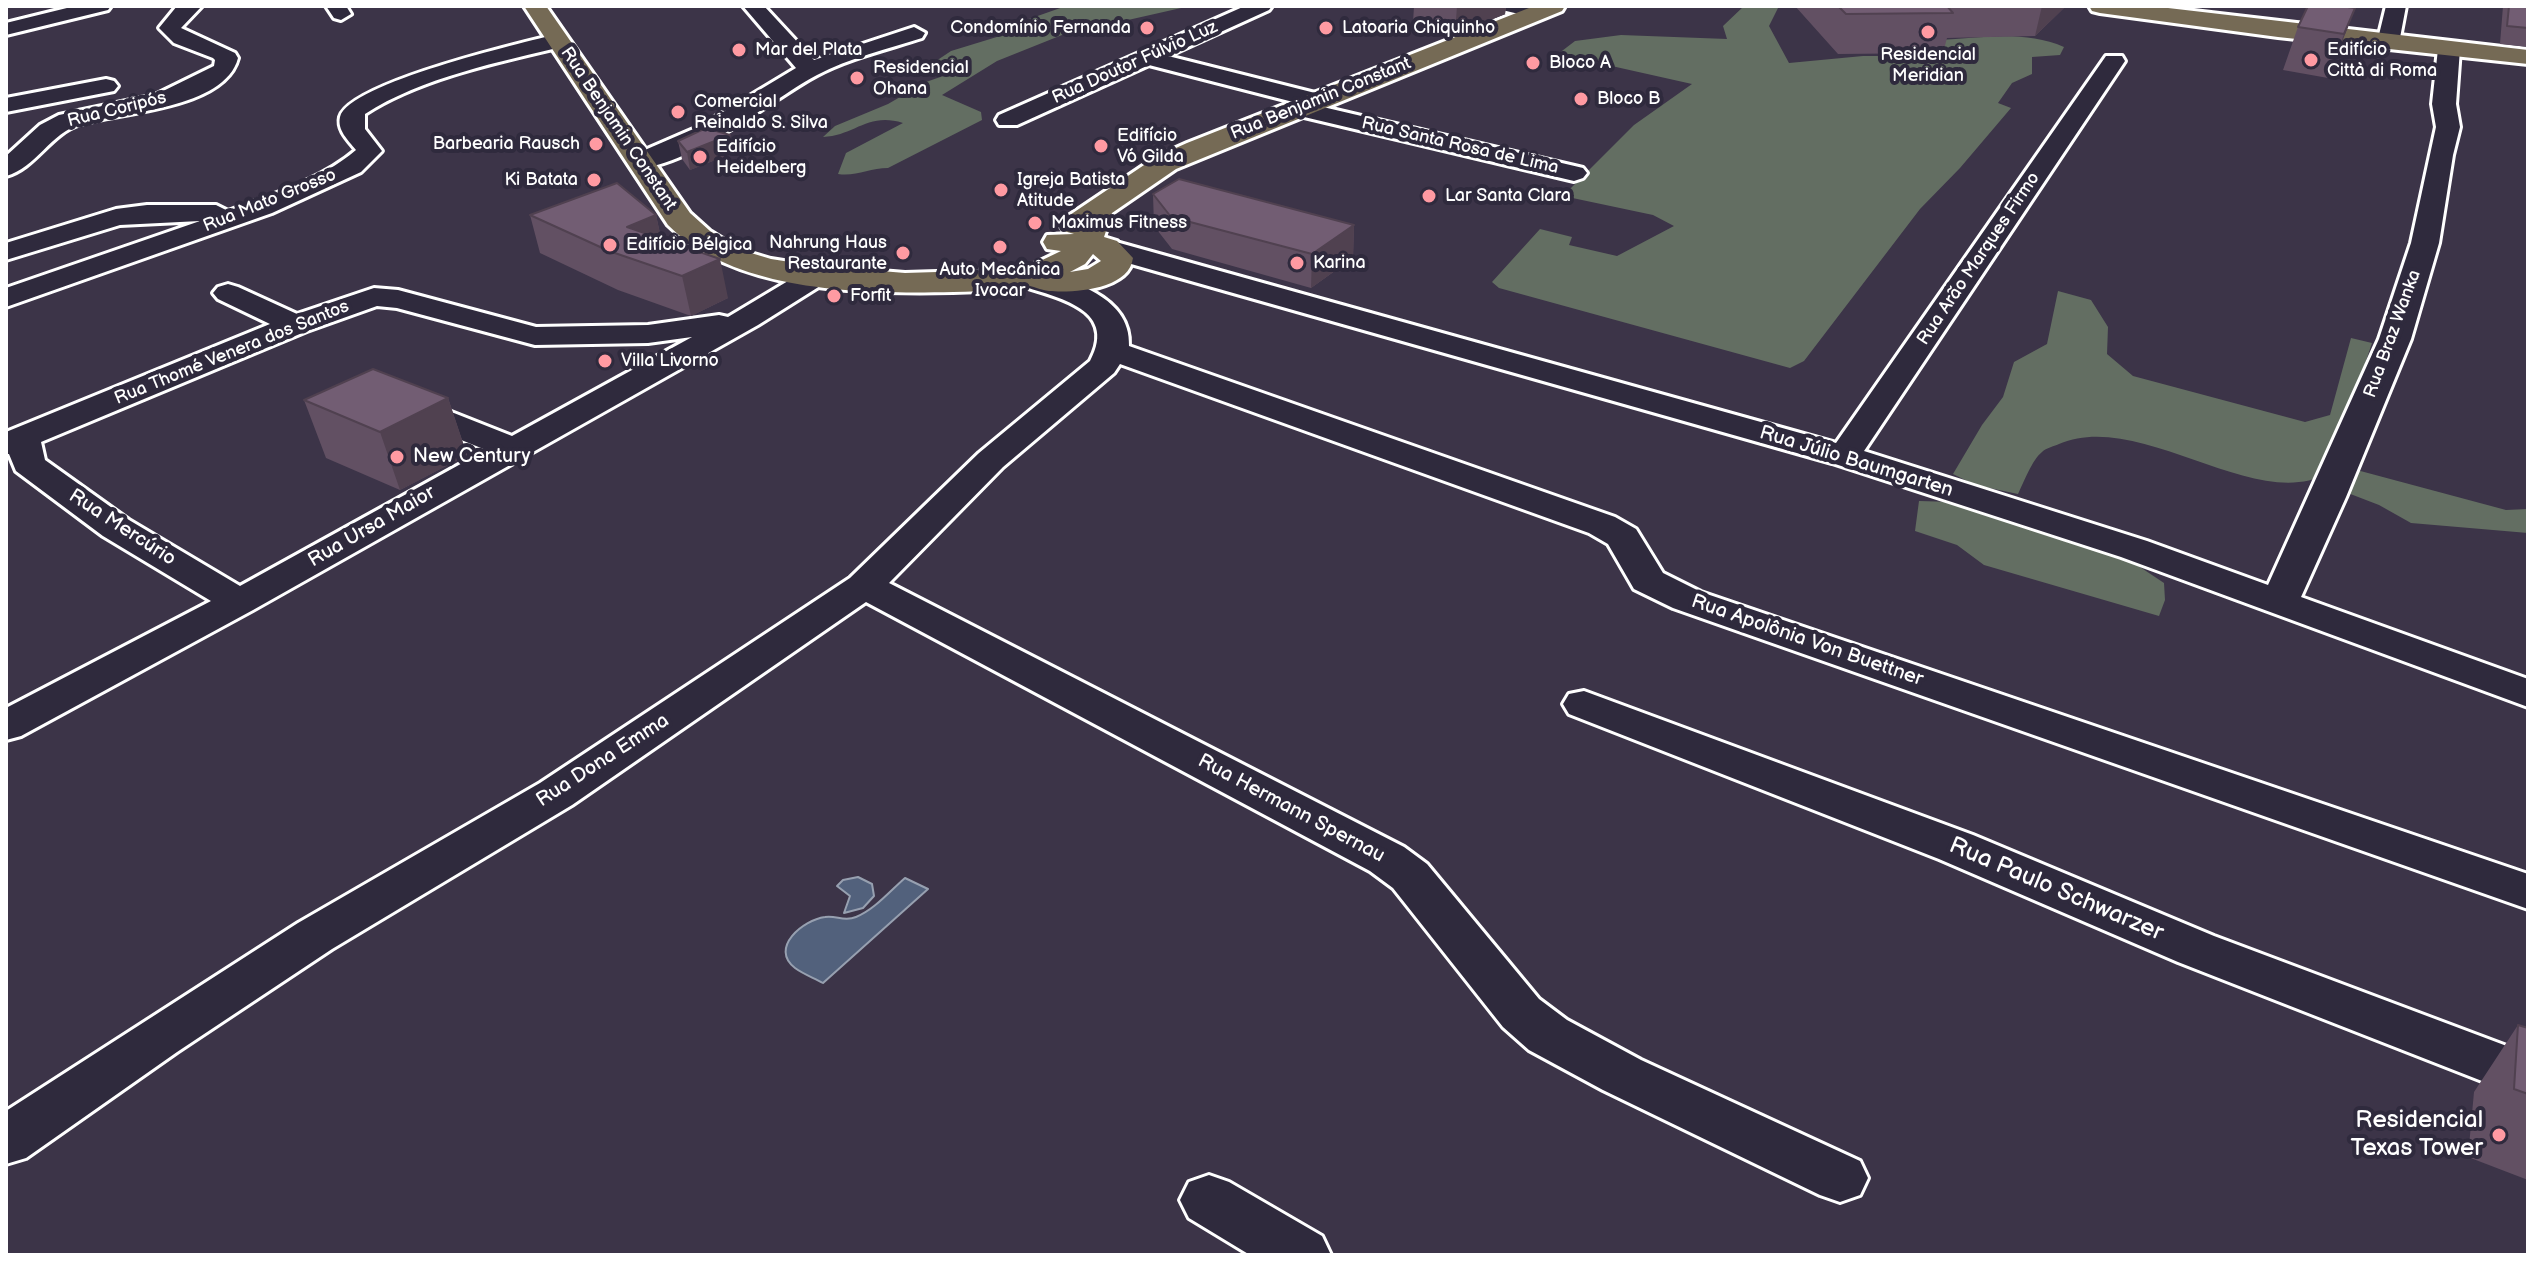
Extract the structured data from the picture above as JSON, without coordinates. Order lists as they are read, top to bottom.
{
  "streets": {
    "main road": ["Rua Benjamin Constant"],
    "street": [
      "Rua Doutor Fúlvio Luz",
      "Rua Coripós",
      "Rua Santa Rosa de Lima",
      "Rua Mato Grosso",
      "Rua Arão Marques Firmo",
      "Rua Braz Wanka",
      "Rua Thomé Venera dos Santos",
      "Rua Júlio Baumgarten",
      "Rua Ursa Maior",
      "Rua Mercúrio",
      "Rua Apolônia Von Buettner",
      "Rua Dona Emma",
      "Rua Hermann Spernau",
      "Rua Paulo Schwarzer"
    ]
  },
  "crossings": [
    ["Rua Doutor Fúlvio Luz", "Rua Santa Rosa de Lima"],
    ["Rua Benjamin Constant", "Rua Santa Rosa de Lima"],
    ["Rua Benjamin Constant", "Rua Mato Grosso"],
    ["Rua Benjamin Constant", "Rua Ursa Maior"],
    ["Rua Arão Marques Firmo", "Rua Júlio Baumgarten"],
    ["Rua Braz Wanka", "Rua Júlio Baumgarten"],
    ["Rua Thomé Venera dos Santos", "Rua Ursa Maior"],
    ["Rua Thomé Venera dos Santos", "Rua Mercúrio"],
    ["Rua Ursa Maior", "Rua Mercúrio"],
    ["Rua Apolônia Von Buettner", "Rua Dona Emma"],
    ["Rua Dona Emma", "Rua Hermann Spernau"]
  ],
  "places": [
    "Condomínio Fernanda",
    "Latoaria Chiquinho",
    "Residencial Meridian",
    "Mar del Plata",
    "Edifício Città di Roma",
    "Bloco A",
    "Residencial Ohana",
    "Bloco B",
    "Comercial Reinaldo S. Silva",
    "Barbearia Rausch",
    "Edifício Vó Gilda",
    "Edifício Heidelberg",
    "Ki Batata",
    "Igreja Batista Atitude",
    "Lar Santa Clara",
    "Maximus Fitness",
    "Edifício Bélgica",
    "Auto Mecânica Ivocar",
    "Nahrung Haus Restaurante",
    "Karina",
    "Forfit",
    "Villa Livorno",
    "New Century",
    "Residencial Texas Tower"
  ]
}
